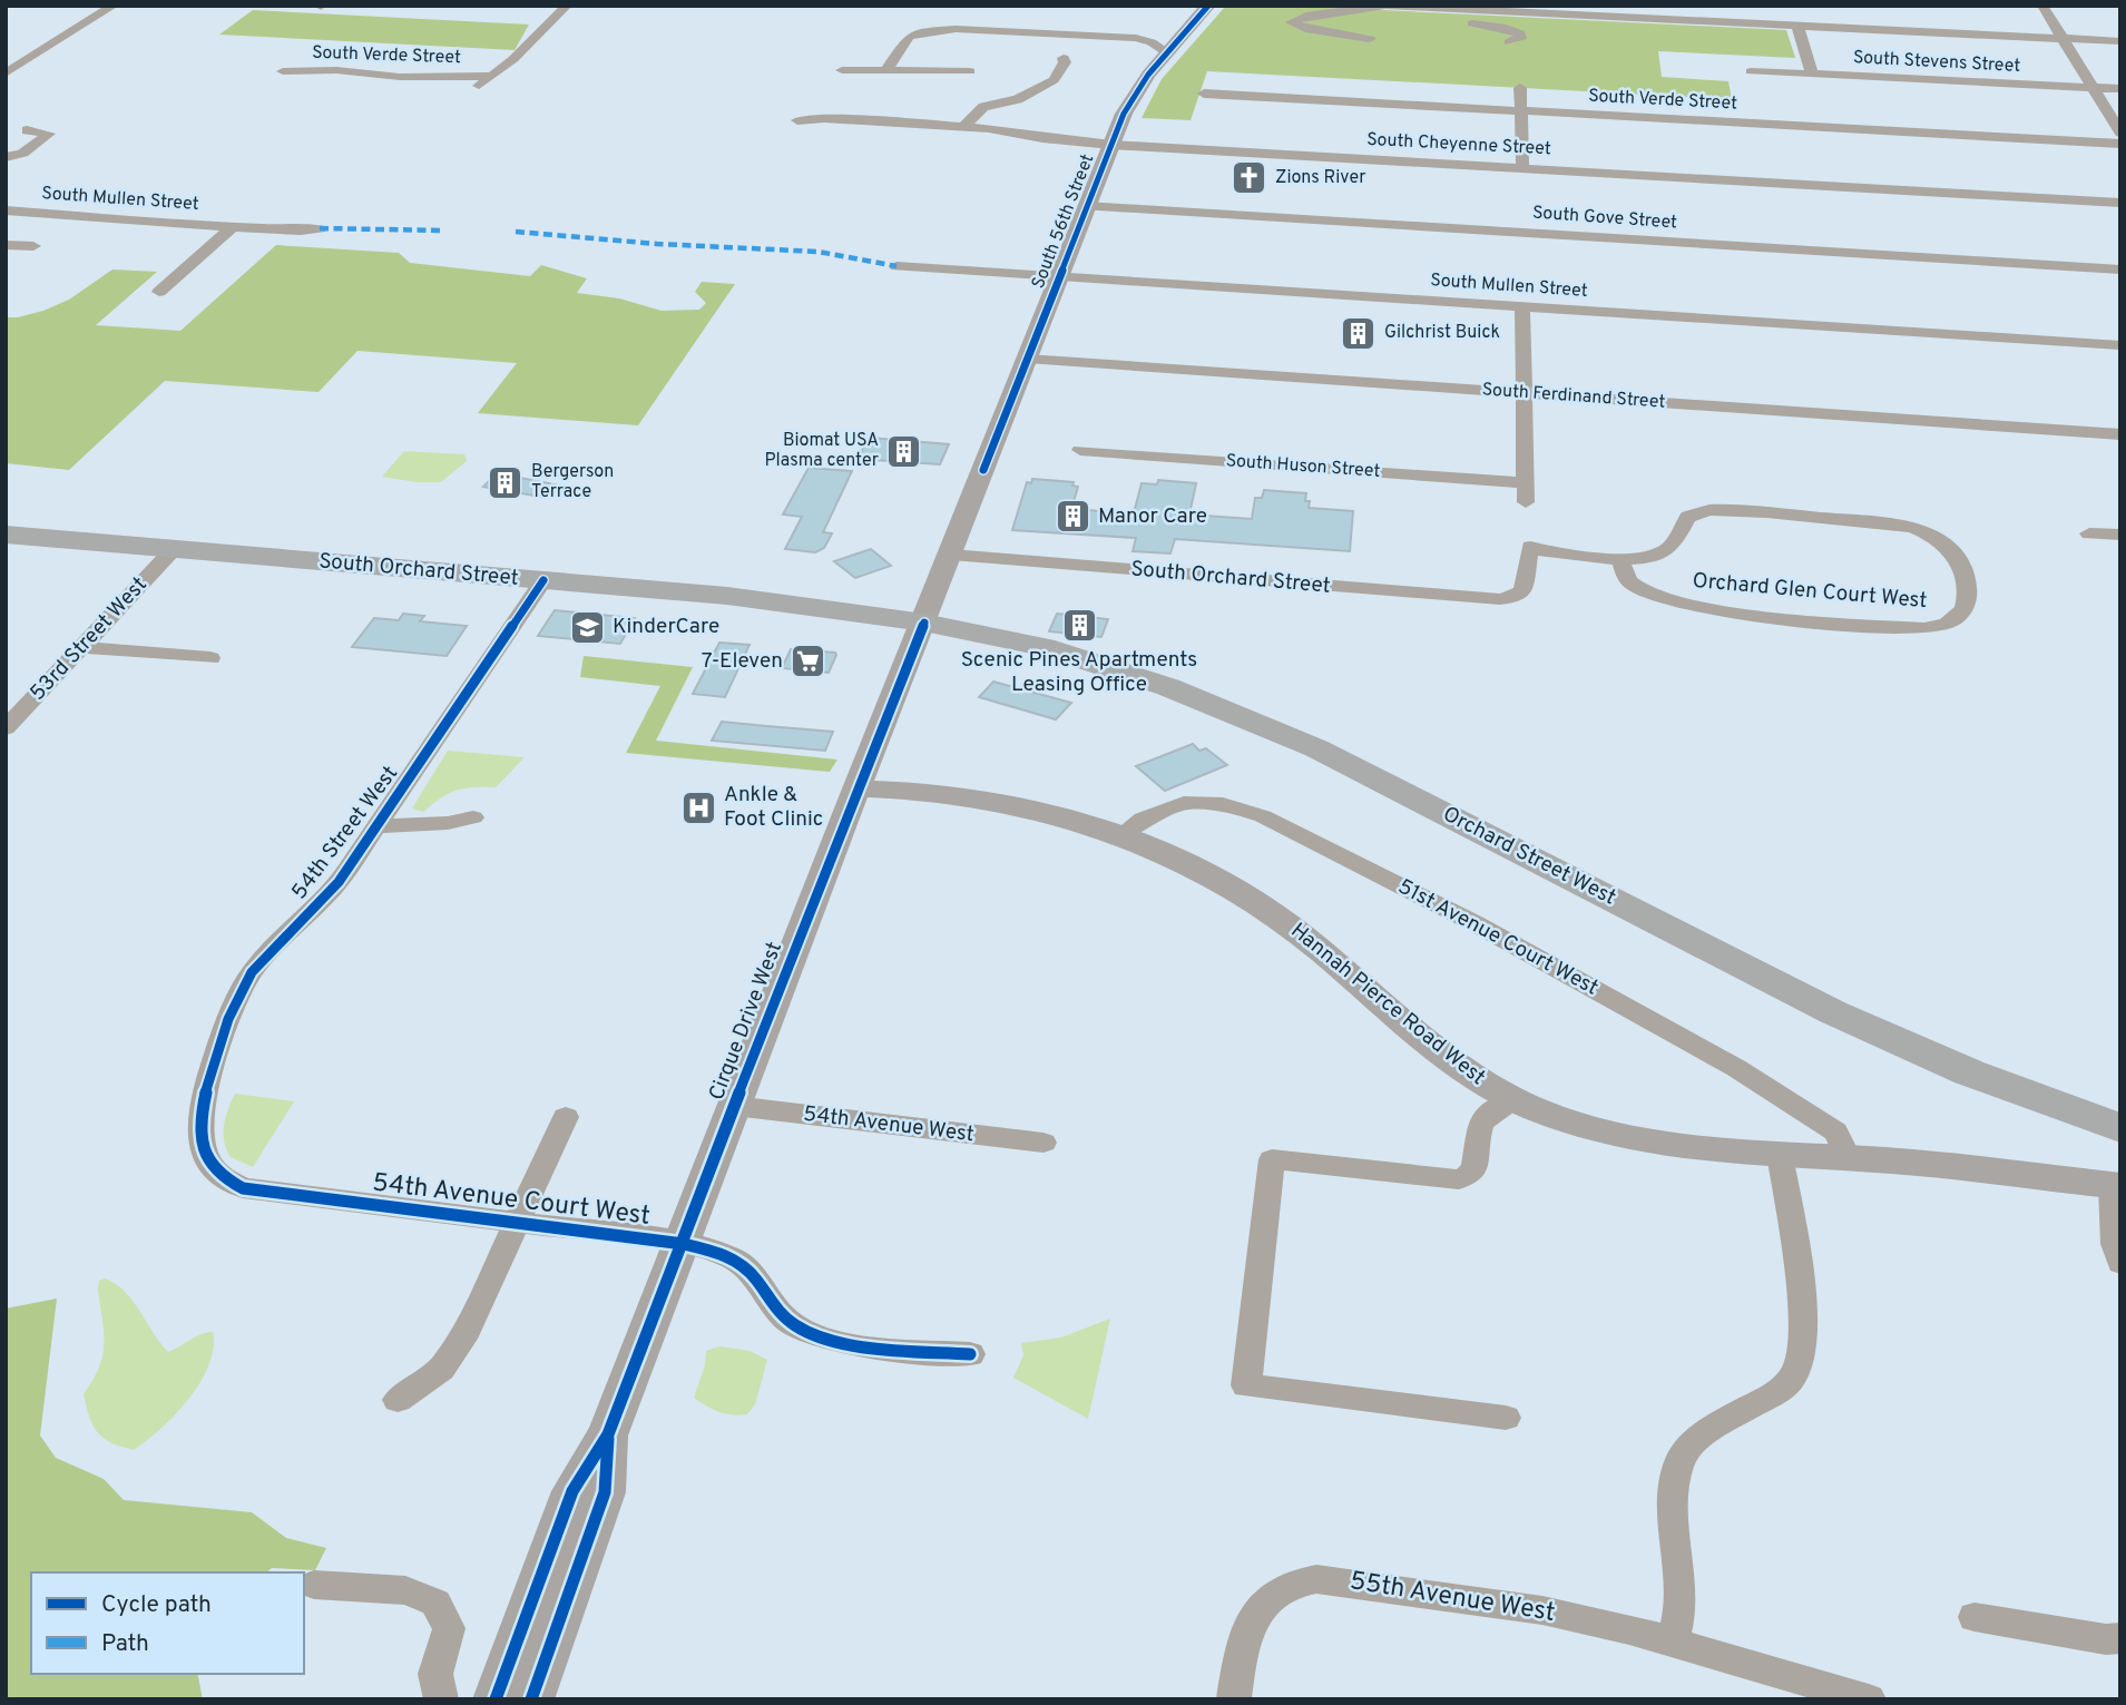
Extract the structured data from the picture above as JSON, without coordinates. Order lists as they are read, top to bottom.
{
  "streets": {
    "main road": [
      "South 56th Street",
      "South Orchard Street",
      "Orchard Street West",
      "Hannah Pierce Road West",
      "Cirque Drive West"
    ],
    "street": [
      "South Verde Street",
      "South Stevens Street",
      "South Cheyenne Street",
      "South Mullen Street",
      "South Gove Street",
      "South Ferdinand Street",
      "South Huson Street",
      "Orchard Glen Court West",
      "53rd Street West",
      "54th Street West",
      "51st Avenue Court West",
      "54th Avenue West",
      "54th Avenue Court West",
      "55th Avenue West"
    ]
  },
  "crossings": [
    ["South Cheyenne Street", "South 56th Street"],
    ["South Mullen Street", "South 56th Street"],
    ["South Gove Street", "South 56th Street"],
    ["South 56th Street", "South Ferdinand Street"],
    ["South 56th Street", "South Orchard Street"],
    ["South 56th Street", "Orchard Street West"],
    ["South 56th Street", "Cirque Drive West"],
    ["South Ferdinand Street", "South Huson Street"],
    ["South Orchard Street", "Orchard Glen Court West"],
    ["South Orchard Street", "53rd Street West"],
    ["South Orchard Street", "54th Street West"],
    ["South Orchard Street", "Orchard Street West"],
    ["South Orchard Street", "Cirque Drive West"],
    ["54th Street West", "54th Avenue Court West"],
    ["Orchard Street West", "Cirque Drive West"],
    ["51st Avenue Court West", "Hannah Pierce Road West"],
    ["Hannah Pierce Road West", "Cirque Drive West"],
    ["Cirque Drive West", "54th Avenue West"],
    ["Cirque Drive West", "54th Avenue Court West"]
  ],
  "places": {
    "church": ["Zions River"],
    "building": [
      "Gilchrist Buick",
      "Biomat USA Plasma center",
      "Bergerson Terrace",
      "Manor Care",
      "Scenic Pines Apartments Leasing Office"
    ],
    "school or university": ["KinderCare"],
    "supermarket": ["7-Eleven"],
    "hospital": ["Ankle & Foot Clinic"]
  },
  "legend": ["Cycle path", "Path"]
}
